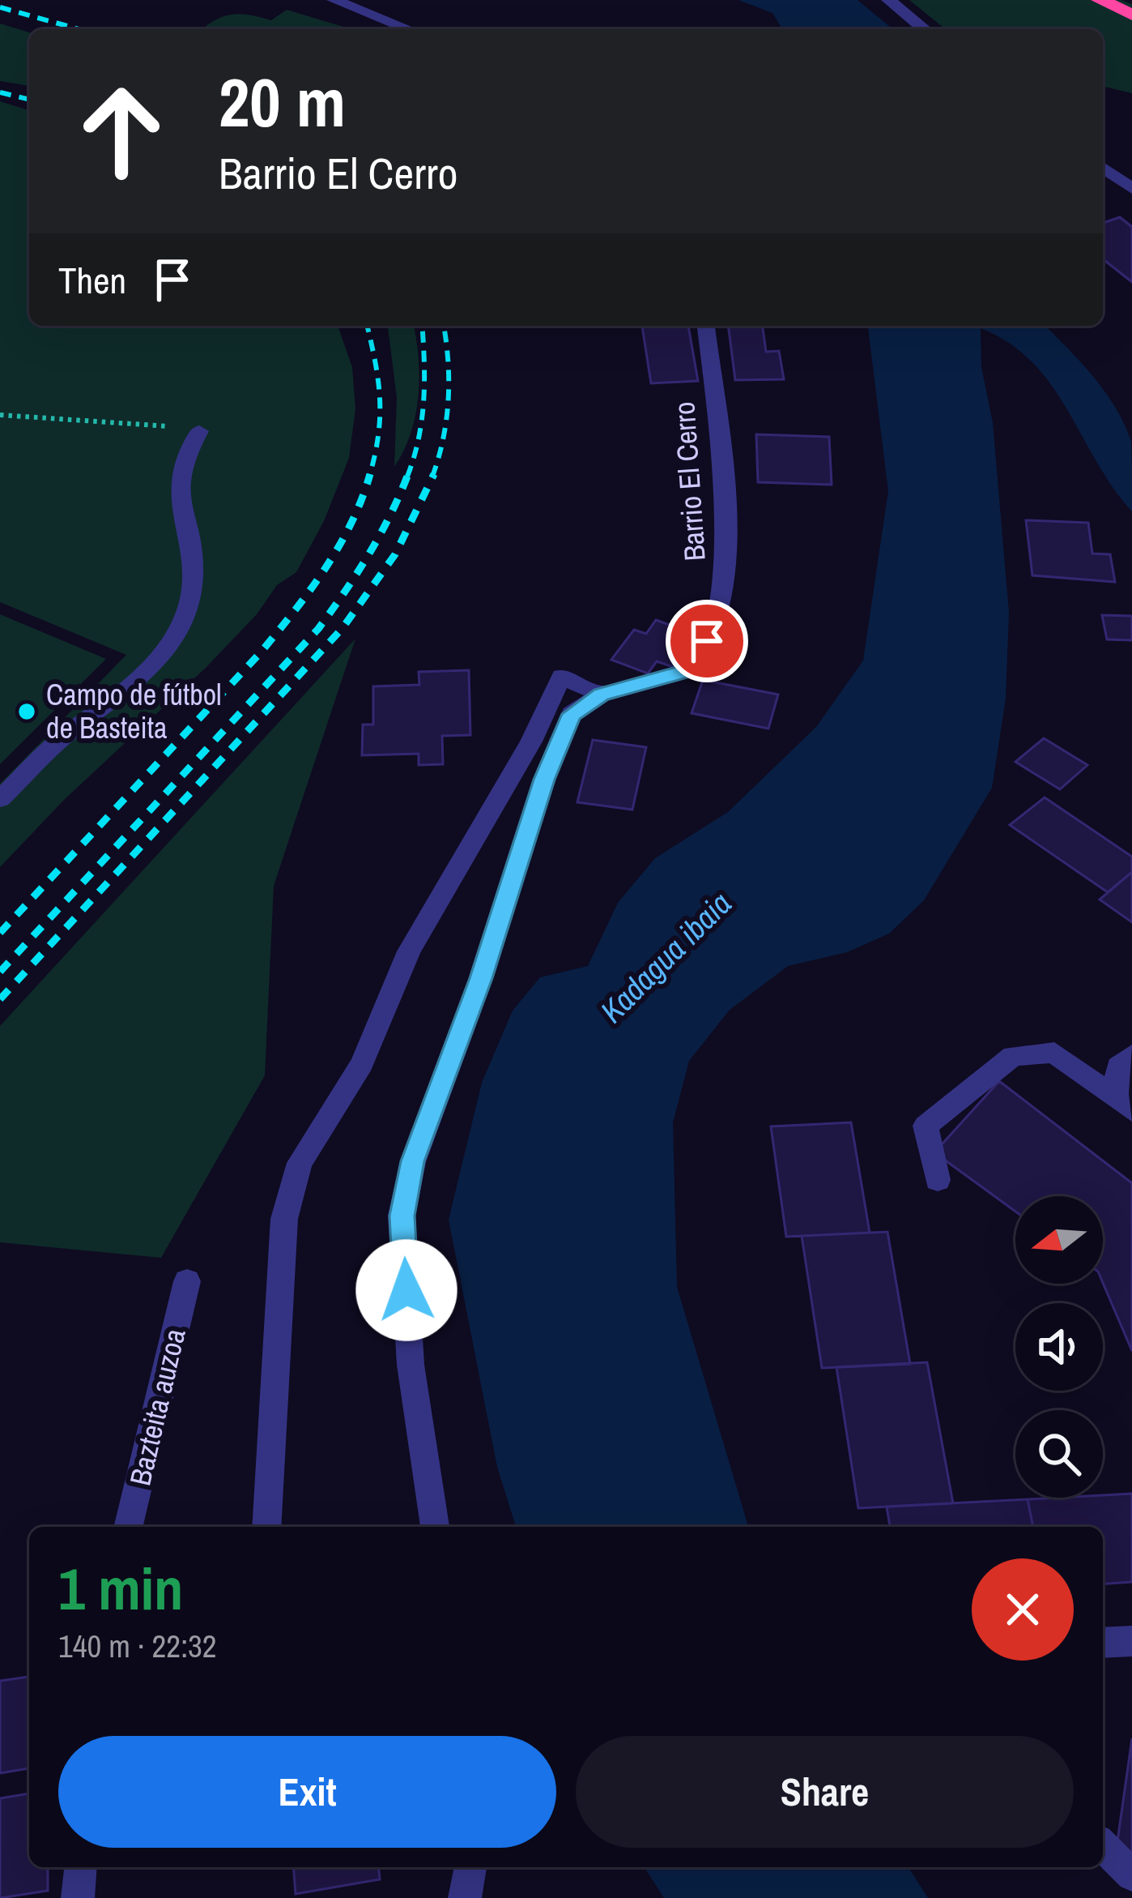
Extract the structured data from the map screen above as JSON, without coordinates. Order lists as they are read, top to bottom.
{
  "streets": {
    "street": ["Barrio El Cerro", "Bazteita auzoa"]
  },
  "water": ["Kadagua ibaia"],
  "places": ["Campo de fútbol de Basteita"],
  "north": "left",
  "page": {
    "turn": ["20 m", "Barrio El Cerro"],
    "then": "Then",
    "heading": ["1 min", "140 m · 22:32"],
    "buttons": ["Exit", "Share"]
  }
}
